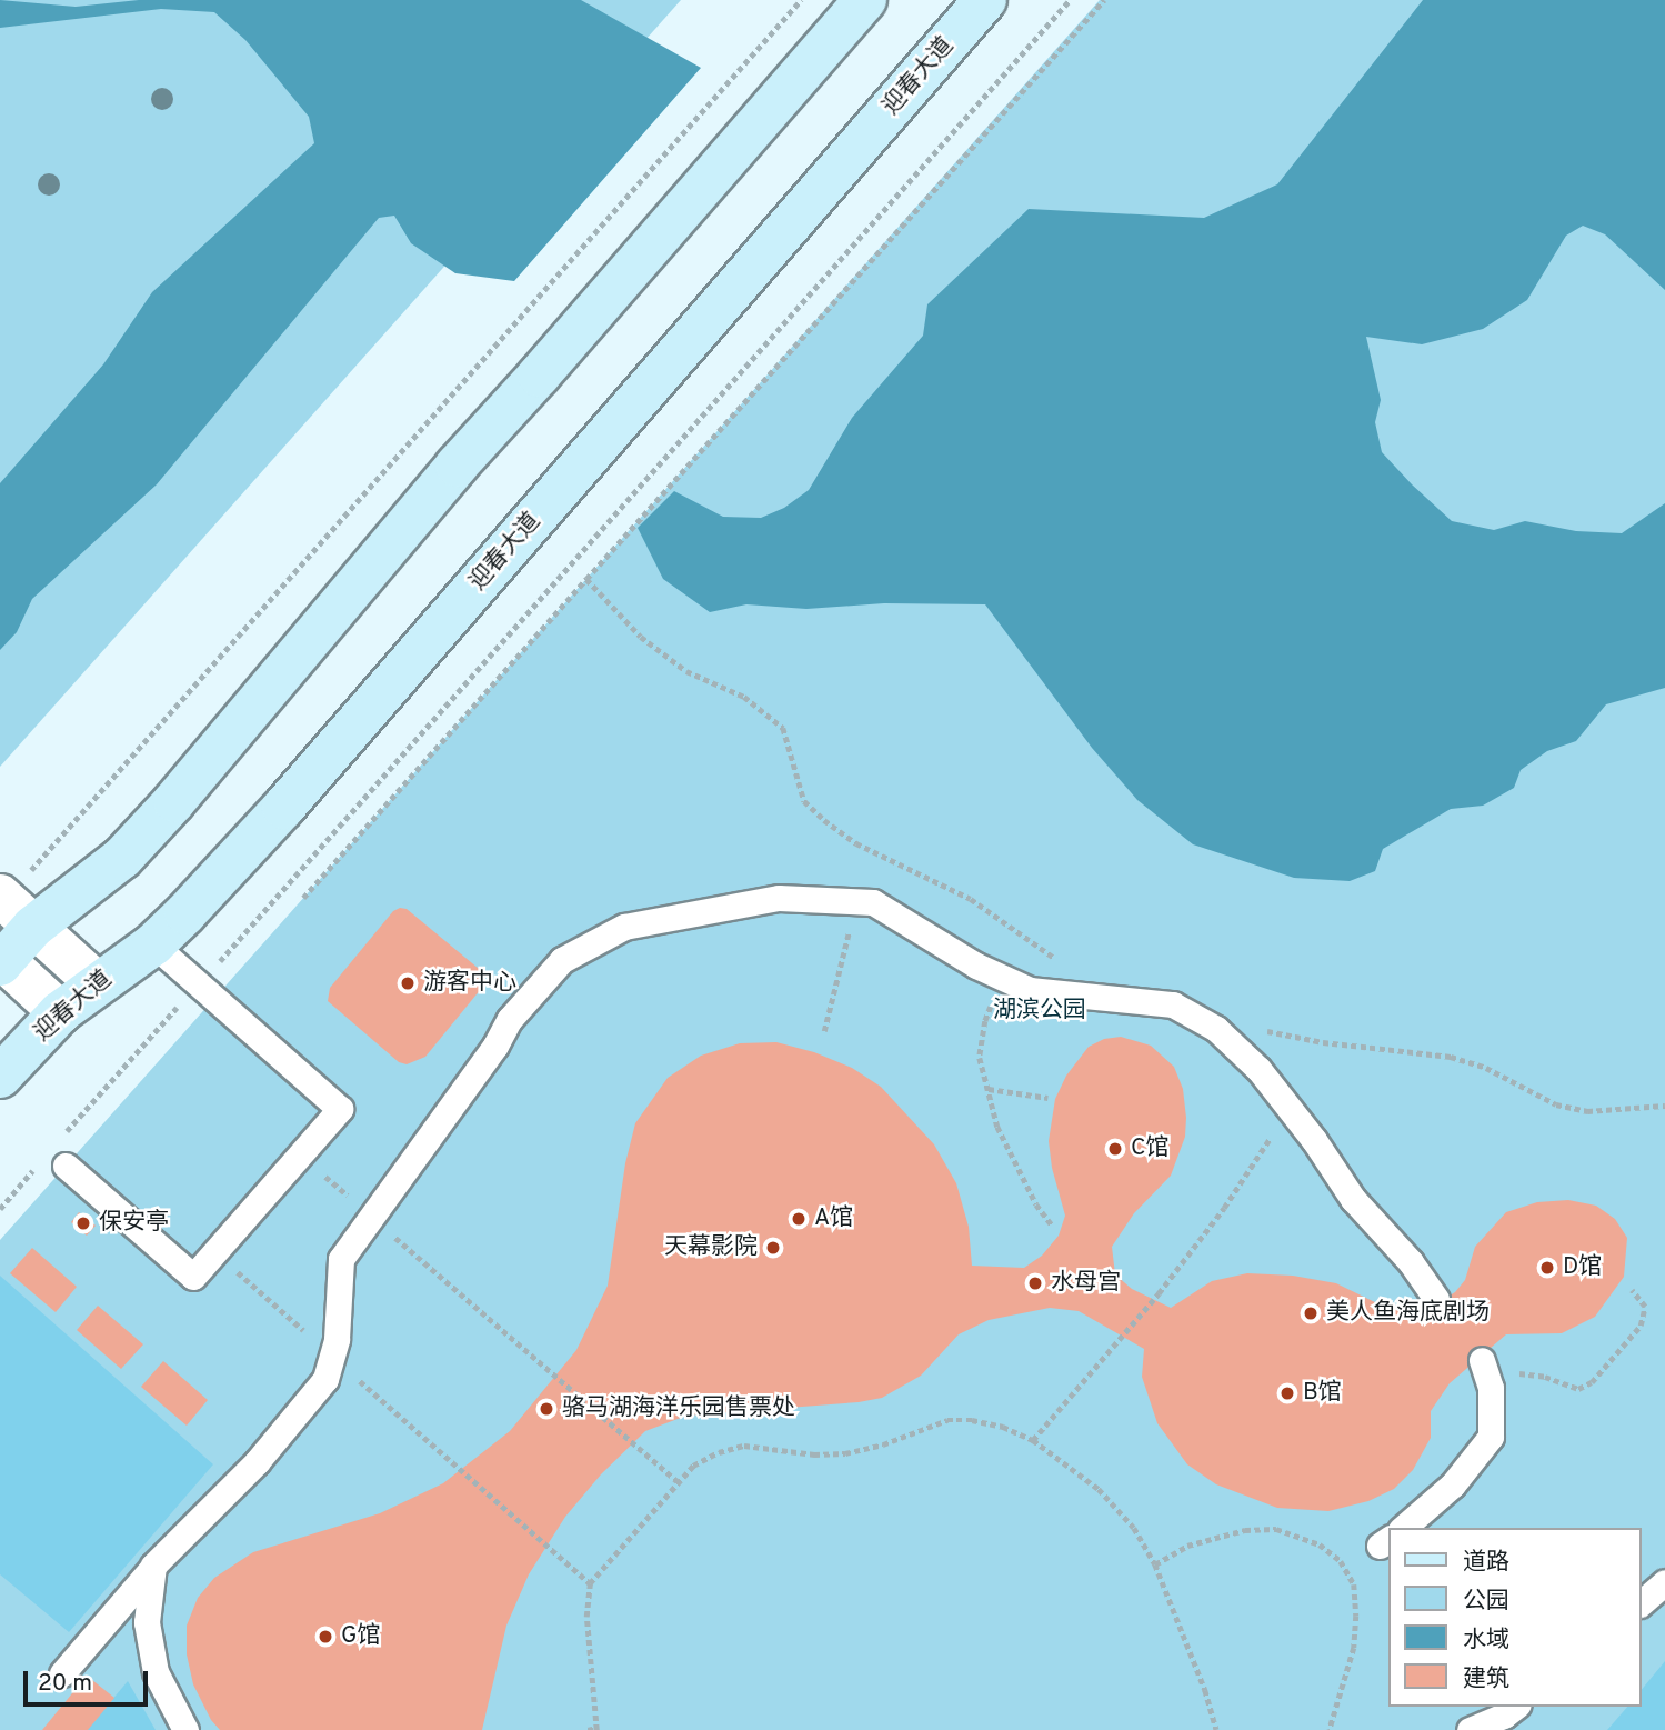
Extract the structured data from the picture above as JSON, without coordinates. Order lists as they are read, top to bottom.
{
  "streets": {
    "main road": ["迎春大道"]
  },
  "parks": ["湖滨公园"],
  "places": [
    "游客中心",
    "C馆",
    "A馆",
    "保安亭",
    "天幕影院",
    "D馆",
    "水母宫",
    "美人鱼海底剧场",
    "B馆",
    "骆马湖海洋乐园售票处",
    "G馆"
  ],
  "legend": [
    "道路",
    "公园",
    "水域",
    "建筑"
  ],
  "scale_bar": "20 m"
}
